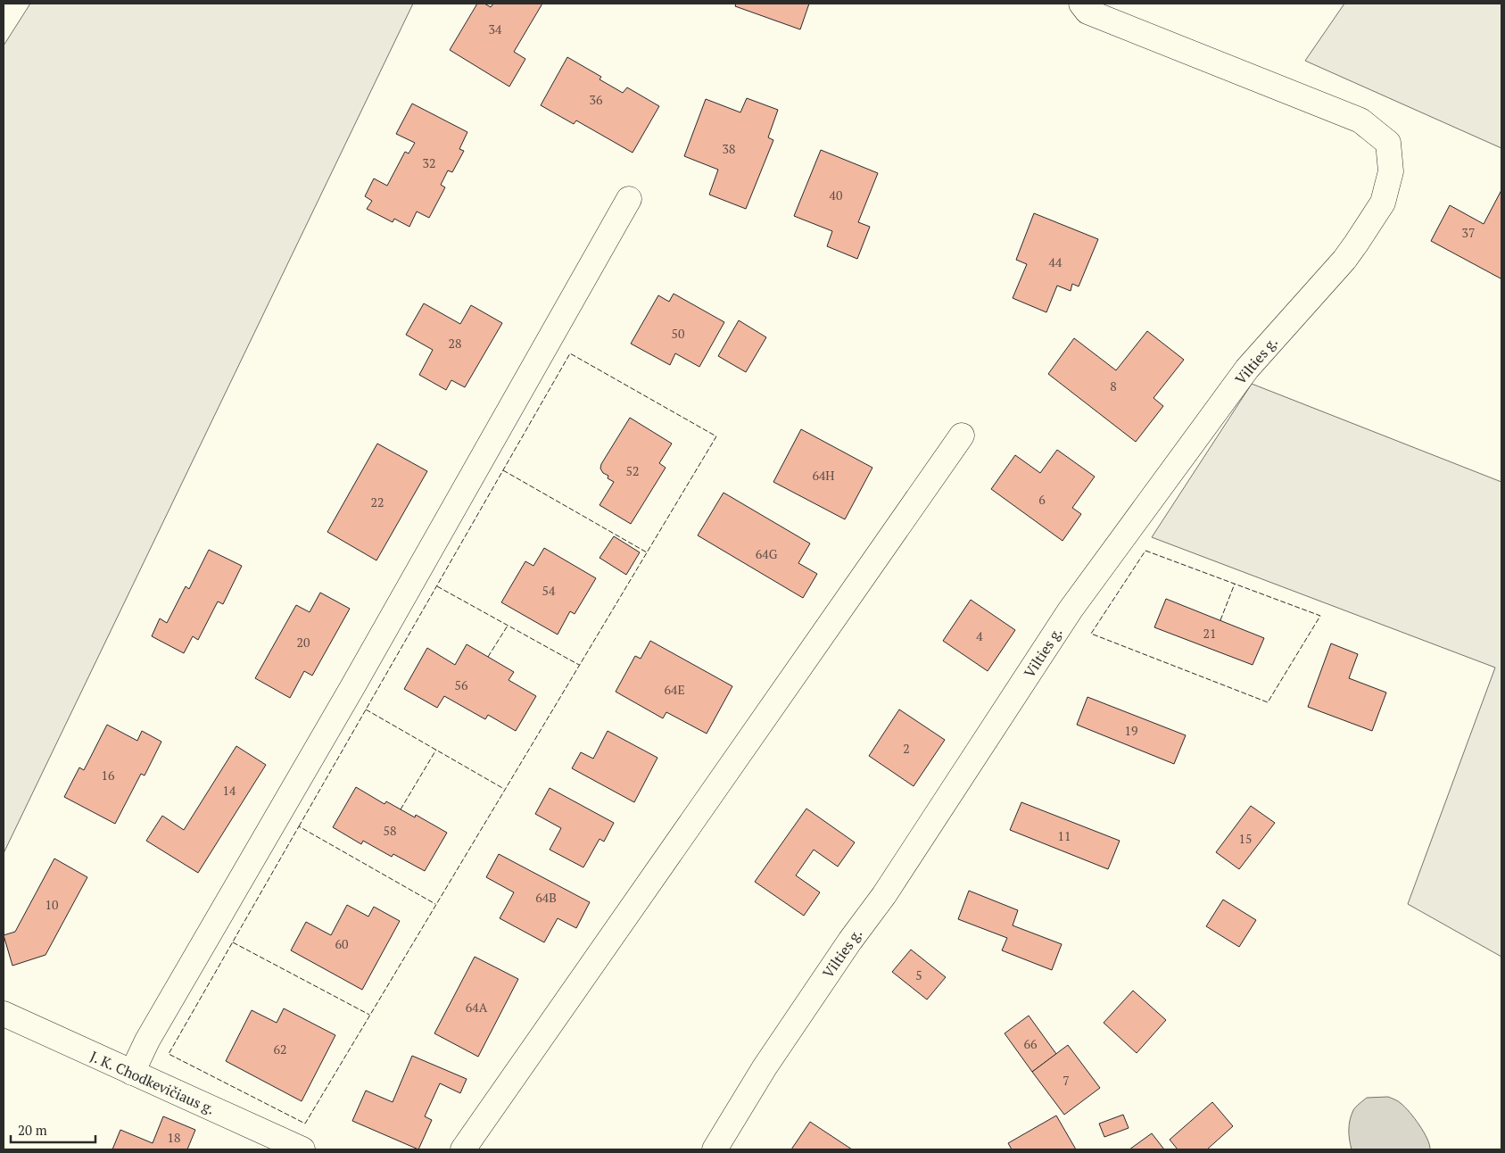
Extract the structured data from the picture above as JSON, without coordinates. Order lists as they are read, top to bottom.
{
  "streets": {
    "street": ["Vilties g.", "J. K. Chodkevičiaus g."]
  },
  "house_numbers": [
    "34",
    "36",
    "38",
    "32",
    "40",
    "37",
    "44",
    "50",
    "28",
    "8",
    "52",
    "64H",
    "6",
    "22",
    "64G",
    "54",
    "21",
    "4",
    "20",
    "56",
    "64E",
    "19",
    "2",
    "16",
    "14",
    "58",
    "11",
    "15",
    "64B",
    "10",
    "60",
    "5",
    "64A",
    "66",
    "62",
    "7",
    "18"
  ],
  "scale_bar": "20 m"
}
